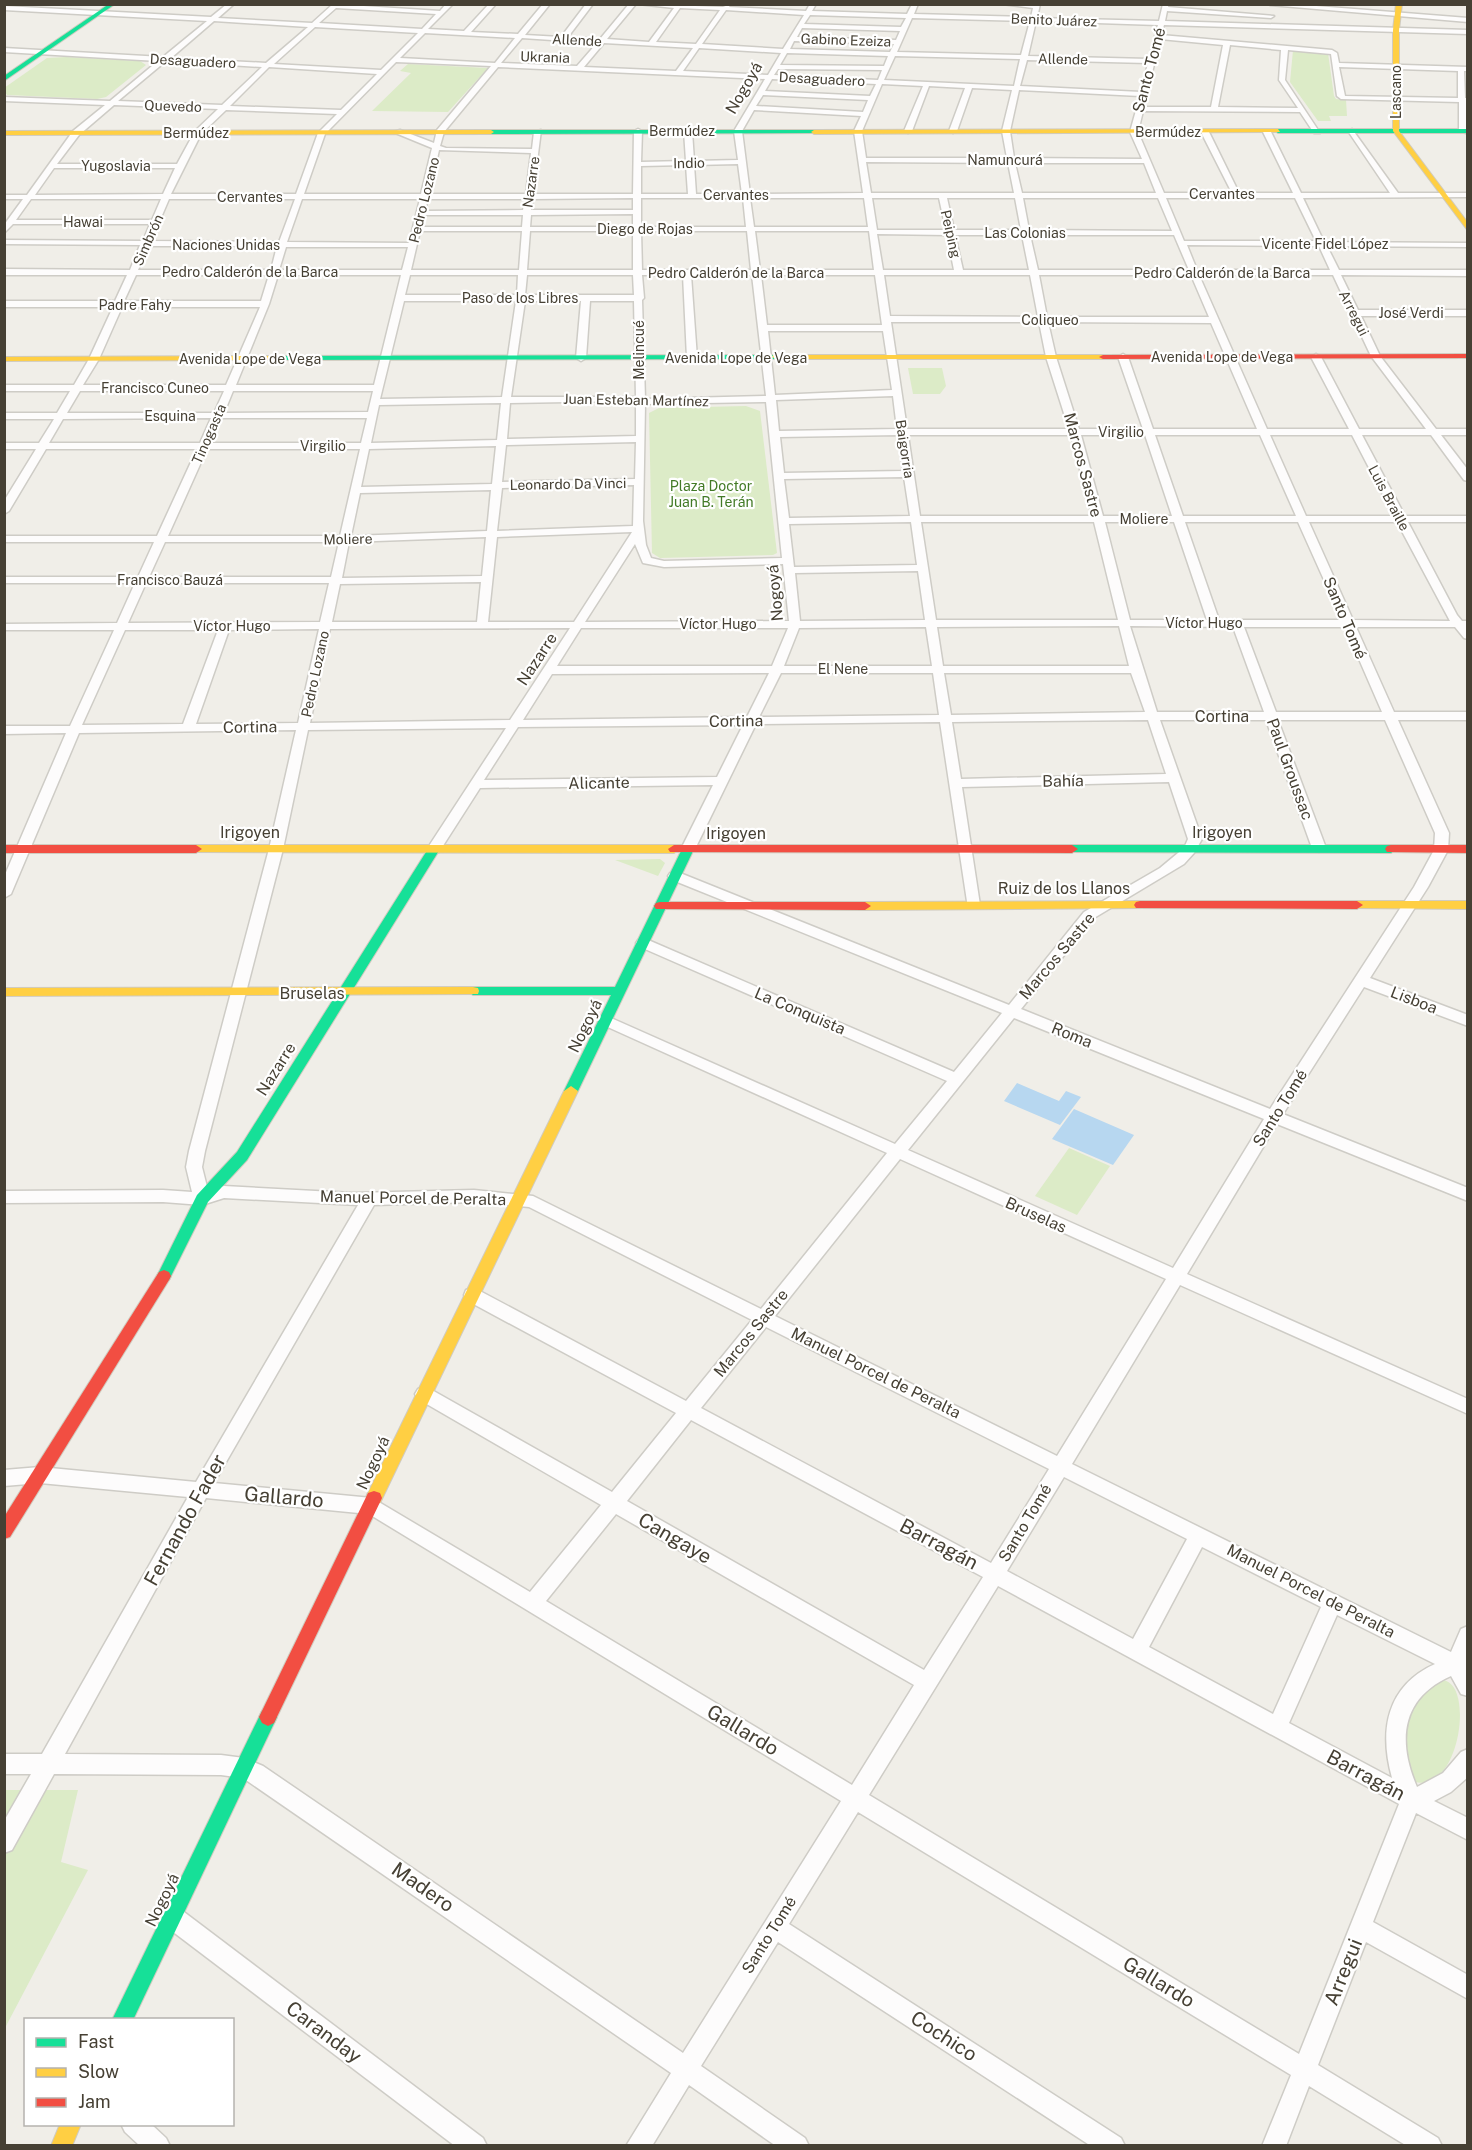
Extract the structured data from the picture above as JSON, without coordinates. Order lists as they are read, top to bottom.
{
  "streets": {
    "street": [
      "Benito Juárez",
      "Allende",
      "Gabino Ezeiza",
      "Ukrania",
      "Desaguadero",
      "Santo Tomé",
      "Nogoyá",
      "Lascano",
      "Quevedo",
      "Bermúdez",
      "Namuncurá",
      "Indio",
      "Yugoslavia",
      "Nazarre",
      "Cervantes",
      "Pedro Lozano",
      "Hawai",
      "Diego de Rojas",
      "Las Colonias",
      "Peiping",
      "Simbrón",
      "Vicente Fidel López",
      "Naciones Unidas",
      "Pedro Calderón de la Barca",
      "Paso de los Libres",
      "Padre Fahy",
      "Arregui",
      "José Verdi",
      "Coliqueo",
      "Melincué",
      "Avenida Lope de Vega",
      "Francisco Cuneo",
      "Juan Esteban Martínez",
      "Esquina",
      "Virgilio",
      "Tinogasta",
      "Baigorria",
      "Marcos Sastre",
      "Leonardo Da Vinci",
      "Luis Braille",
      "Moliere",
      "Francisco Bauzá",
      "Víctor Hugo",
      "El Nene",
      "Cortina",
      "Paul Groussac",
      "Bahía",
      "Alicante",
      "Irigoyen",
      "Ruiz de los Llanos",
      "Bruselas",
      "Lisboa",
      "La Conquista",
      "Roma",
      "Manuel Porcel de Peralta",
      "Gallardo",
      "Fernando Fader",
      "Cangaye",
      "Barragán",
      "Madero",
      "Caranday",
      "Cochico"
    ]
  },
  "crossings": [
    ["Benito Juárez", "Santo Tomé"],
    ["Benito Juárez", "Nogoyá"],
    ["Benito Juárez", "Lascano"],
    ["Benito Juárez", "Marcos Sastre"],
    ["Allende", "Santo Tomé"],
    ["Allende", "Nogoyá"],
    ["Allende", "Pedro Lozano"],
    ["Allende", "Simbrón"],
    ["Allende", "Tinogasta"],
    ["Allende", "Marcos Sastre"],
    ["Gabino Ezeiza", "Nogoyá"],
    ["Ukrania", "Pedro Lozano"],
    ["Desaguadero", "Santo Tomé"],
    ["Desaguadero", "Nogoyá"],
    ["Desaguadero", "Pedro Lozano"],
    ["Desaguadero", "Simbrón"],
    ["Desaguadero", "Tinogasta"],
    ["Desaguadero", "Marcos Sastre"],
    ["Santo Tomé", "Bermúdez"],
    ["Santo Tomé", "Namuncurá"],
    ["Santo Tomé", "Cervantes"],
    ["Santo Tomé", "Las Colonias"],
    ["Santo Tomé", "Vicente Fidel López"],
    ["Santo Tomé", "Pedro Calderón de la Barca"],
    ["Santo Tomé", "Coliqueo"],
    ["Santo Tomé", "Avenida Lope de Vega"],
    ["Santo Tomé", "Virgilio"],
    ["Santo Tomé", "Moliere"],
    ["Santo Tomé", "Víctor Hugo"],
    ["Santo Tomé", "Cortina"],
    ["Santo Tomé", "Irigoyen"],
    ["Santo Tomé", "Ruiz de los Llanos"],
    ["Santo Tomé", "Bruselas"],
    ["Santo Tomé", "Lisboa"],
    ["Santo Tomé", "Roma"],
    ["Santo Tomé", "Manuel Porcel de Peralta"],
    ["Santo Tomé", "Gallardo"],
    ["Santo Tomé", "Cangaye"],
    ["Santo Tomé", "Barragán"],
    ["Santo Tomé", "Madero"],
    ["Santo Tomé", "Cochico"],
    ["Nogoyá", "Bermúdez"],
    ["Nogoyá", "Indio"],
    ["Nogoyá", "Cervantes"],
    ["Nogoyá", "Diego de Rojas"],
    ["Nogoyá", "Pedro Calderón de la Barca"],
    ["Nogoyá", "Coliqueo"],
    ["Nogoyá", "Avenida Lope de Vega"],
    ["Nogoyá", "Juan Esteban Martínez"],
    ["Nogoyá", "Virgilio"],
    ["Nogoyá", "Moliere"],
    ["Nogoyá", "Víctor Hugo"],
    ["Nogoyá", "El Nene"],
    ["Nogoyá", "Cortina"],
    ["Nogoyá", "Alicante"],
    ["Nogoyá", "Irigoyen"],
    ["Nogoyá", "Ruiz de los Llanos"],
    ["Nogoyá", "Bruselas"],
    ["Nogoyá", "La Conquista"],
    ["Nogoyá", "Roma"],
    ["Nogoyá", "Manuel Porcel de Peralta"],
    ["Nogoyá", "Gallardo"],
    ["Nogoyá", "Cangaye"],
    ["Nogoyá", "Barragán"],
    ["Nogoyá", "Madero"],
    ["Nogoyá", "Caranday"],
    ["Lascano", "Bermúdez"],
    ["Lascano", "Cervantes"],
    ["Quevedo", "Simbrón"],
    ["Quevedo", "Tinogasta"],
    ["Bermúdez", "Nazarre"],
    ["Bermúdez", "Pedro Lozano"],
    ["Bermúdez", "Simbrón"],
    ["Bermúdez", "Arregui"],
    ["Bermúdez", "Melincué"],
    ["Bermúdez", "Tinogasta"],
    ["Bermúdez", "Baigorria"],
    ["Bermúdez", "Marcos Sastre"],
    ["Namuncurá", "Baigorria"],
    ["Namuncurá", "Marcos Sastre"],
    ["Indio", "Melincué"],
    ["Yugoslavia", "Simbrón"],
    ["Nazarre", "Cervantes"],
    ["Nazarre", "Pedro Lozano"],
    ["Nazarre", "Diego de Rojas"],
    ["Nazarre", "Pedro Calderón de la Barca"],
    ["Nazarre", "Paso de los Libres"],
    ["Nazarre", "Avenida Lope de Vega"],
    ["Nazarre", "Juan Esteban Martínez"],
    ["Nazarre", "Virgilio"],
    ["Nazarre", "Leonardo Da Vinci"],
    ["Nazarre", "Moliere"],
    ["Nazarre", "Francisco Bauzá"],
    ["Nazarre", "Víctor Hugo"],
    ["Nazarre", "El Nene"],
    ["Nazarre", "Cortina"],
    ["Nazarre", "Alicante"],
    ["Nazarre", "Irigoyen"],
    ["Nazarre", "Bruselas"],
    ["Nazarre", "Manuel Porcel de Peralta"],
    ["Nazarre", "Gallardo"],
    ["Cervantes", "Pedro Lozano"],
    ["Cervantes", "Peiping"],
    ["Cervantes", "Simbrón"],
    ["Cervantes", "Arregui"],
    ["Cervantes", "Melincué"],
    ["Cervantes", "Tinogasta"],
    ["Cervantes", "Baigorria"],
    ["Cervantes", "Marcos Sastre"],
    ["Pedro Lozano", "Diego de Rojas"],
    ["Pedro Lozano", "Naciones Unidas"],
    ["Pedro Lozano", "Pedro Calderón de la Barca"],
    ["Pedro Lozano", "Paso de los Libres"],
    ["Pedro Lozano", "Avenida Lope de Vega"],
    ["Pedro Lozano", "Francisco Cuneo"],
    ["Pedro Lozano", "Juan Esteban Martínez"],
    ["Pedro Lozano", "Esquina"],
    ["Pedro Lozano", "Virgilio"],
    ["Pedro Lozano", "Leonardo Da Vinci"],
    ["Pedro Lozano", "Moliere"],
    ["Pedro Lozano", "Francisco Bauzá"],
    ["Pedro Lozano", "Víctor Hugo"],
    ["Pedro Lozano", "Cortina"],
    ["Pedro Lozano", "Irigoyen"],
    ["Pedro Lozano", "Bruselas"],
    ["Pedro Lozano", "Manuel Porcel de Peralta"],
    ["Hawai", "Simbrón"],
    ["Diego de Rojas", "Las Colonias"],
    ["Diego de Rojas", "Melincué"],
    ["Diego de Rojas", "Baigorria"],
    ["Las Colonias", "Peiping"],
    ["Las Colonias", "Baigorria"],
    ["Las Colonias", "Marcos Sastre"],
    ["Peiping", "Pedro Calderón de la Barca"],
    ["Simbrón", "Naciones Unidas"],
    ["Simbrón", "Pedro Calderón de la Barca"],
    ["Simbrón", "Padre Fahy"],
    ["Simbrón", "Avenida Lope de Vega"],
    ["Simbrón", "Francisco Cuneo"],
    ["Simbrón", "Esquina"],
    ["Simbrón", "Virgilio"],
    ["Vicente Fidel López", "Arregui"],
    ["Naciones Unidas", "Tinogasta"],
    ["Pedro Calderón de la Barca", "Arregui"],
    ["Pedro Calderón de la Barca", "Melincué"],
    ["Pedro Calderón de la Barca", "Tinogasta"],
    ["Pedro Calderón de la Barca", "Baigorria"],
    ["Pedro Calderón de la Barca", "Marcos Sastre"],
    ["Paso de los Libres", "Melincué"],
    ["Padre Fahy", "Tinogasta"],
    ["Arregui", "José Verdi"],
    ["Arregui", "Avenida Lope de Vega"],
    ["Arregui", "Virgilio"],
    ["Arregui", "Gallardo"],
    ["Arregui", "Barragán"],
    ["Coliqueo", "Baigorria"],
    ["Coliqueo", "Marcos Sastre"],
    ["Melincué", "Avenida Lope de Vega"],
    ["Melincué", "Juan Esteban Martínez"],
    ["Melincué", "Virgilio"],
    ["Melincué", "Leonardo Da Vinci"],
    ["Melincué", "Moliere"],
    ["Avenida Lope de Vega", "Tinogasta"],
    ["Avenida Lope de Vega", "Baigorria"],
    ["Avenida Lope de Vega", "Marcos Sastre"],
    ["Avenida Lope de Vega", "Luis Braille"],
    ["Francisco Cuneo", "Tinogasta"],
    ["Juan Esteban Martínez", "Baigorria"],
    ["Esquina", "Tinogasta"],
    ["Virgilio", "Tinogasta"],
    ["Virgilio", "Baigorria"],
    ["Virgilio", "Marcos Sastre"],
    ["Virgilio", "Luis Braille"],
    ["Tinogasta", "Moliere"],
    ["Tinogasta", "Francisco Bauzá"],
    ["Tinogasta", "Víctor Hugo"],
    ["Tinogasta", "Cortina"],
    ["Tinogasta", "Irigoyen"],
    ["Baigorria", "Moliere"],
    ["Baigorria", "Víctor Hugo"],
    ["Baigorria", "El Nene"],
    ["Baigorria", "Cortina"],
    ["Baigorria", "Bahía"],
    ["Baigorria", "Irigoyen"],
    ["Baigorria", "Ruiz de los Llanos"],
    ["Marcos Sastre", "Moliere"],
    ["Marcos Sastre", "Víctor Hugo"],
    ["Marcos Sastre", "El Nene"],
    ["Marcos Sastre", "Cortina"],
    ["Marcos Sastre", "Bahía"],
    ["Marcos Sastre", "Irigoyen"],
    ["Marcos Sastre", "Ruiz de los Llanos"],
    ["Marcos Sastre", "Bruselas"],
    ["Marcos Sastre", "La Conquista"],
    ["Marcos Sastre", "Roma"],
    ["Marcos Sastre", "Manuel Porcel de Peralta"],
    ["Marcos Sastre", "Gallardo"],
    ["Marcos Sastre", "Cangaye"],
    ["Marcos Sastre", "Barragán"],
    ["Luis Braille", "Moliere"],
    ["Luis Braille", "Víctor Hugo"],
    ["Víctor Hugo", "Paul Groussac"],
    ["Cortina", "Paul Groussac"],
    ["Paul Groussac", "Irigoyen"],
    ["Ruiz de los Llanos", "Roma"],
    ["Manuel Porcel de Peralta", "Fernando Fader"],
    ["Gallardo", "Fernando Fader"],
    ["Fernando Fader", "Madero"]
  ],
  "parks": ["Plaza Doctor Juan B. Terán"],
  "legend": ["Fast", "Slow", "Jam"]
}
